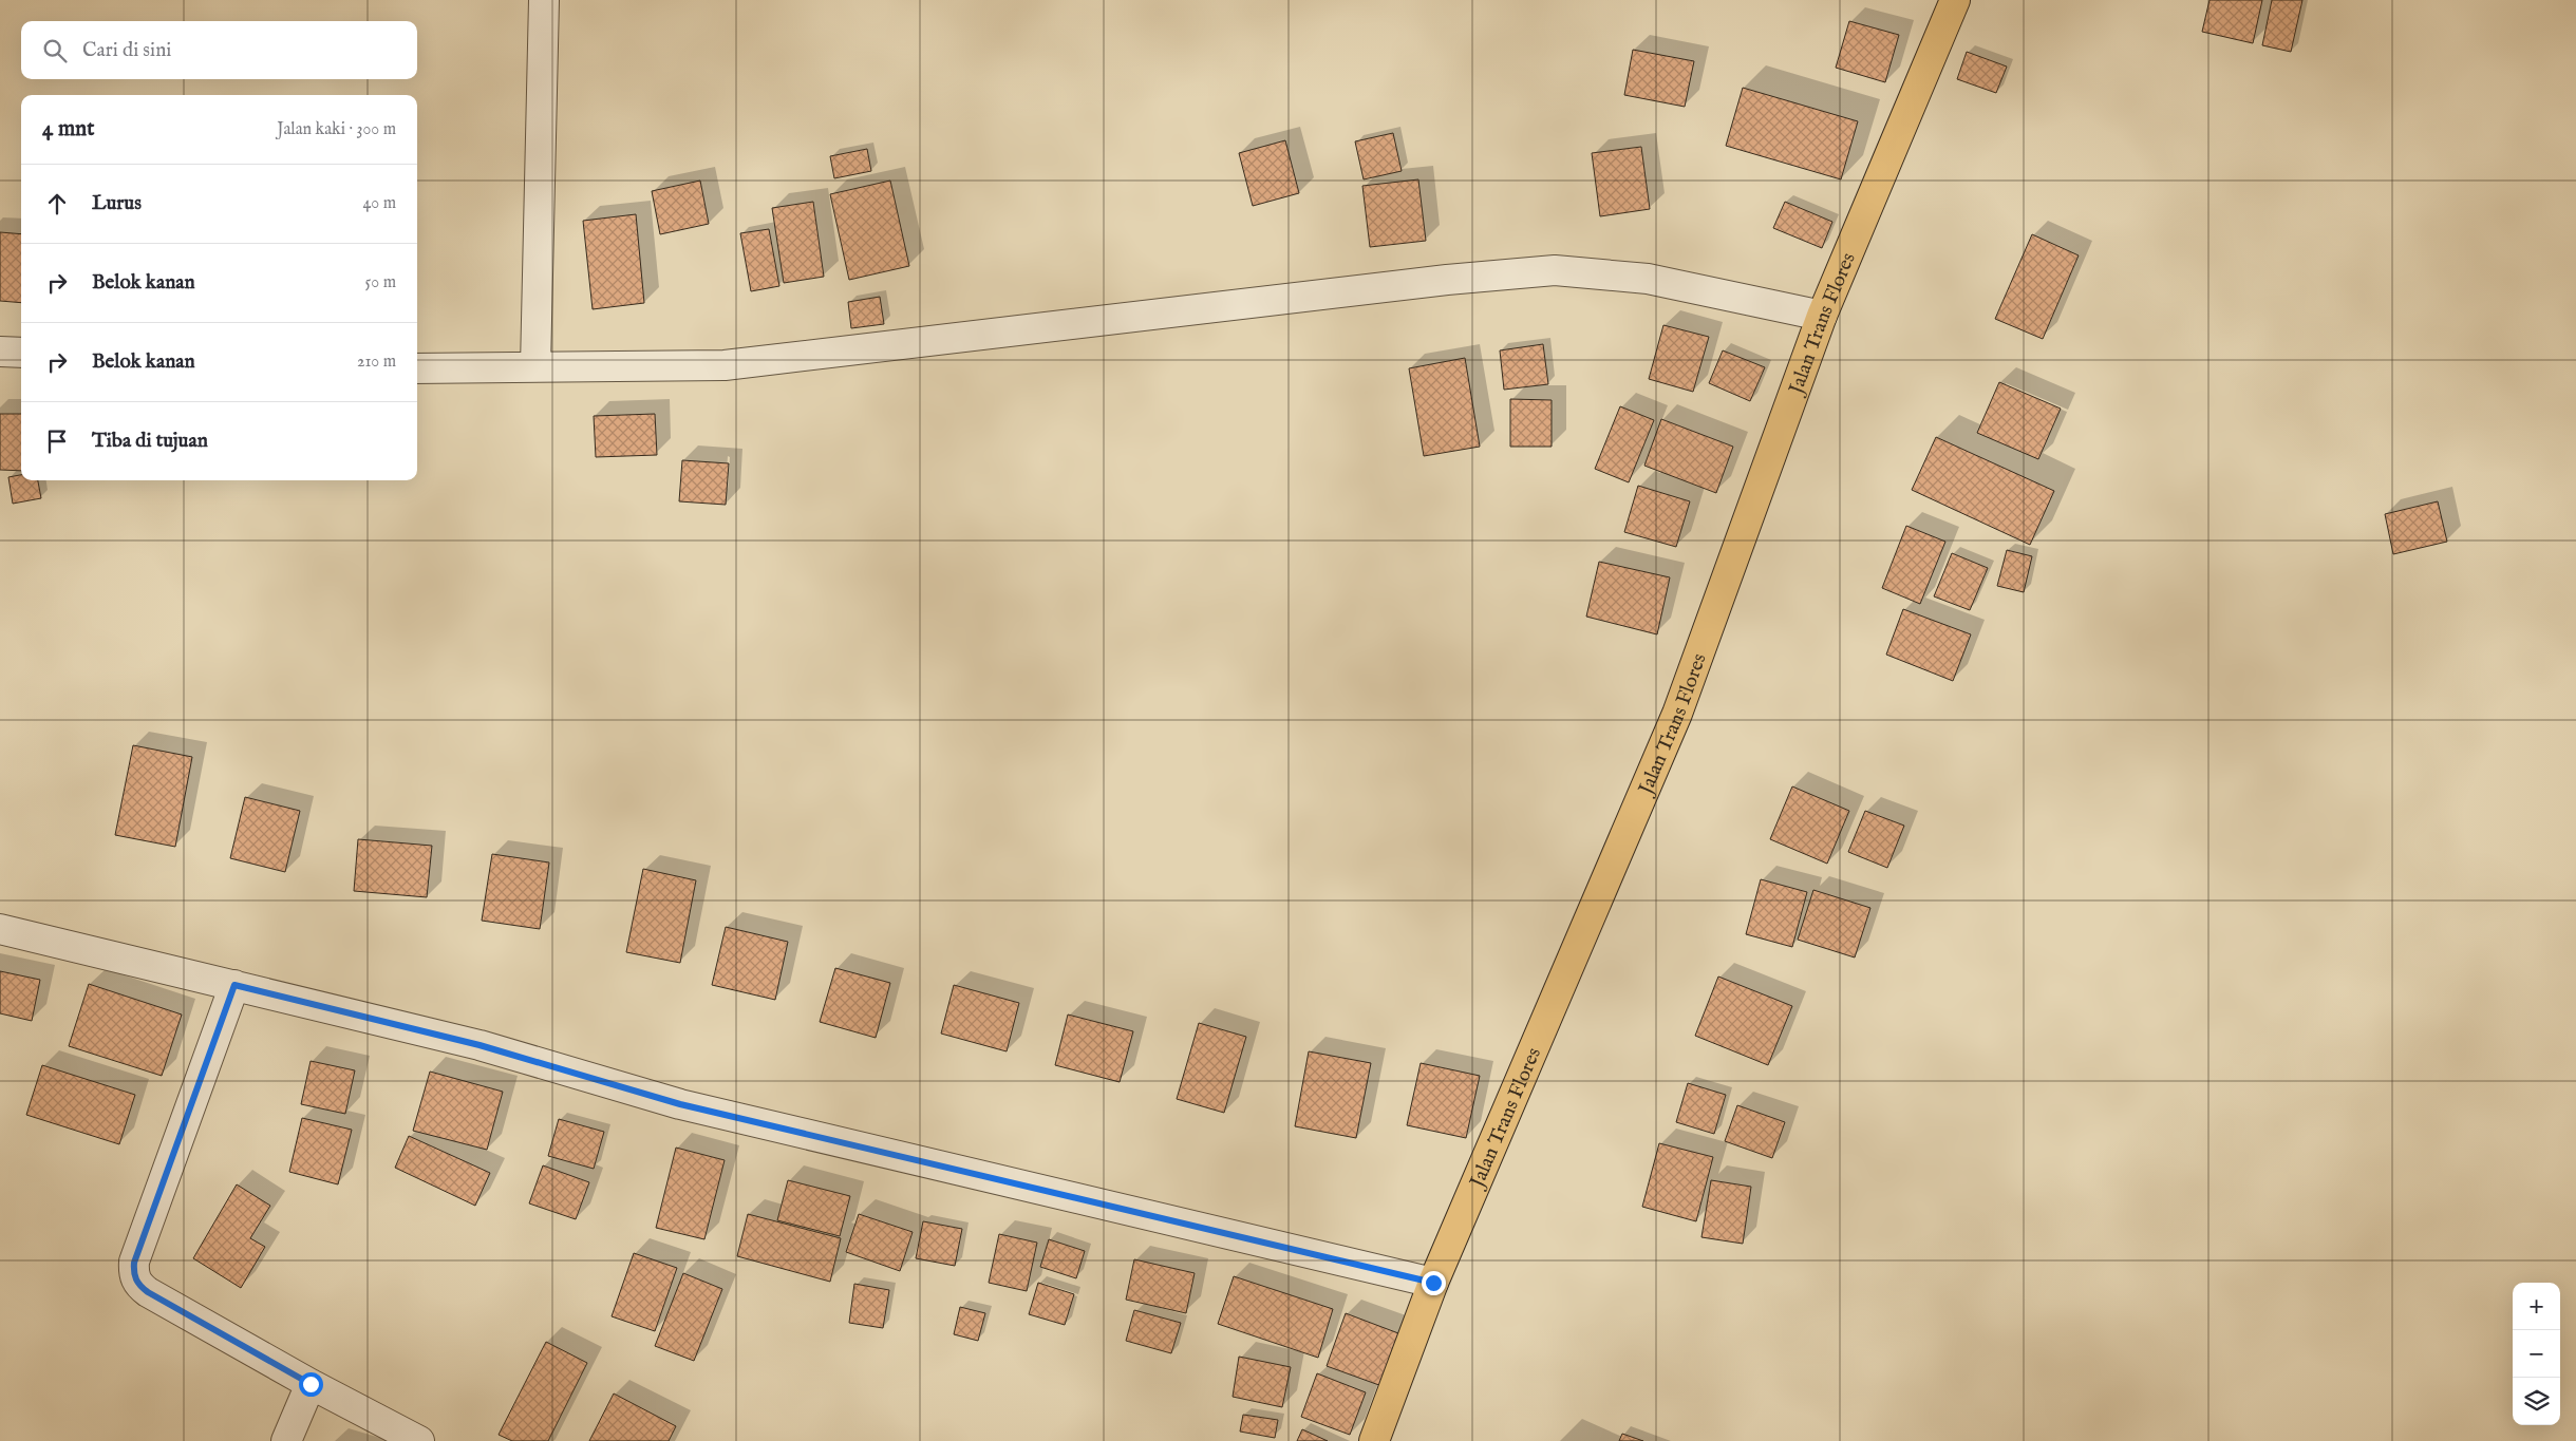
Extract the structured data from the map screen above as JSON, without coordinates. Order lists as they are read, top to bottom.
{
  "streets": {
    "highway": ["Jalan Trans Flores"]
  },
  "page": {
    "search": "Cari di sini",
    "heading": ["4 mnt", "Jalan kaki · 300 m"],
    "list": [
      ["Lurus", "40 m"],
      ["Belok kanan", "50 m"],
      ["Belok kanan", "210 m"],
      "Tiba di tujuan"
    ],
    "map_buttons": ["+", "−"]
  }
}
